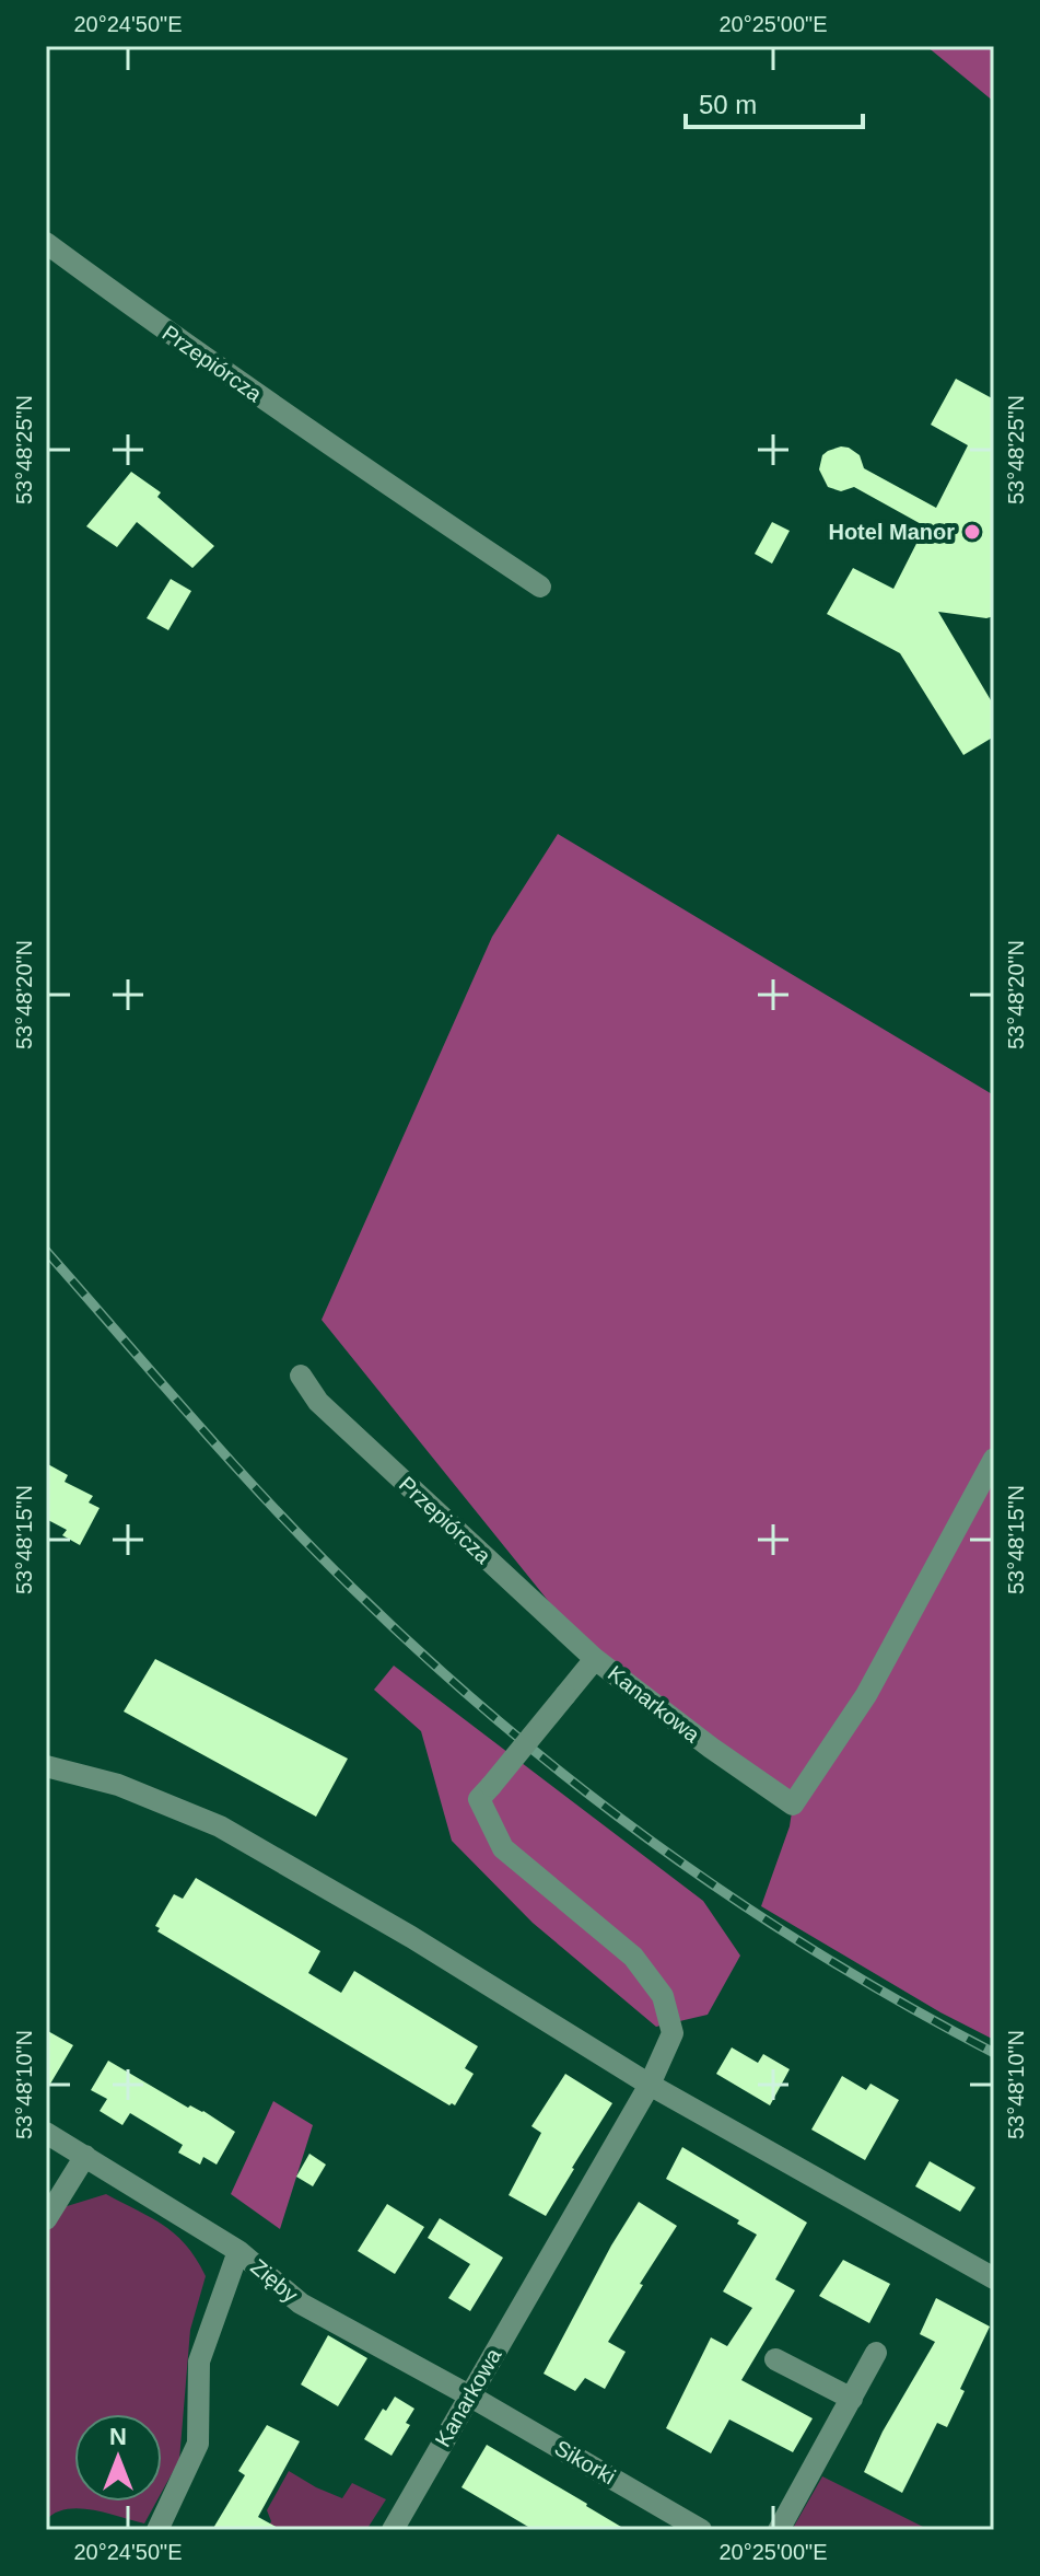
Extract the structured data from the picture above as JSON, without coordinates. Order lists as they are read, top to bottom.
{
  "streets": {
    "street": [
      "Przepiórcza",
      "Kanarkowa",
      "Zięby",
      "Sikorki"
    ]
  },
  "crossings": [
    ["Przepiórcza", "Kanarkowa"],
    ["Kanarkowa", "Zięby"],
    ["Kanarkowa", "Sikorki"],
    ["Zięby", "Sikorki"]
  ],
  "places": ["Hotel Manor"],
  "scale_bar": "50 m",
  "north": "top",
  "coordinates": [
    "20°24'50\"E",
    "20°25'00\"E",
    "53°48'25\"N",
    "53°48'20\"N",
    "53°48'15\"N",
    "53°48'10\"N"
  ]
}
